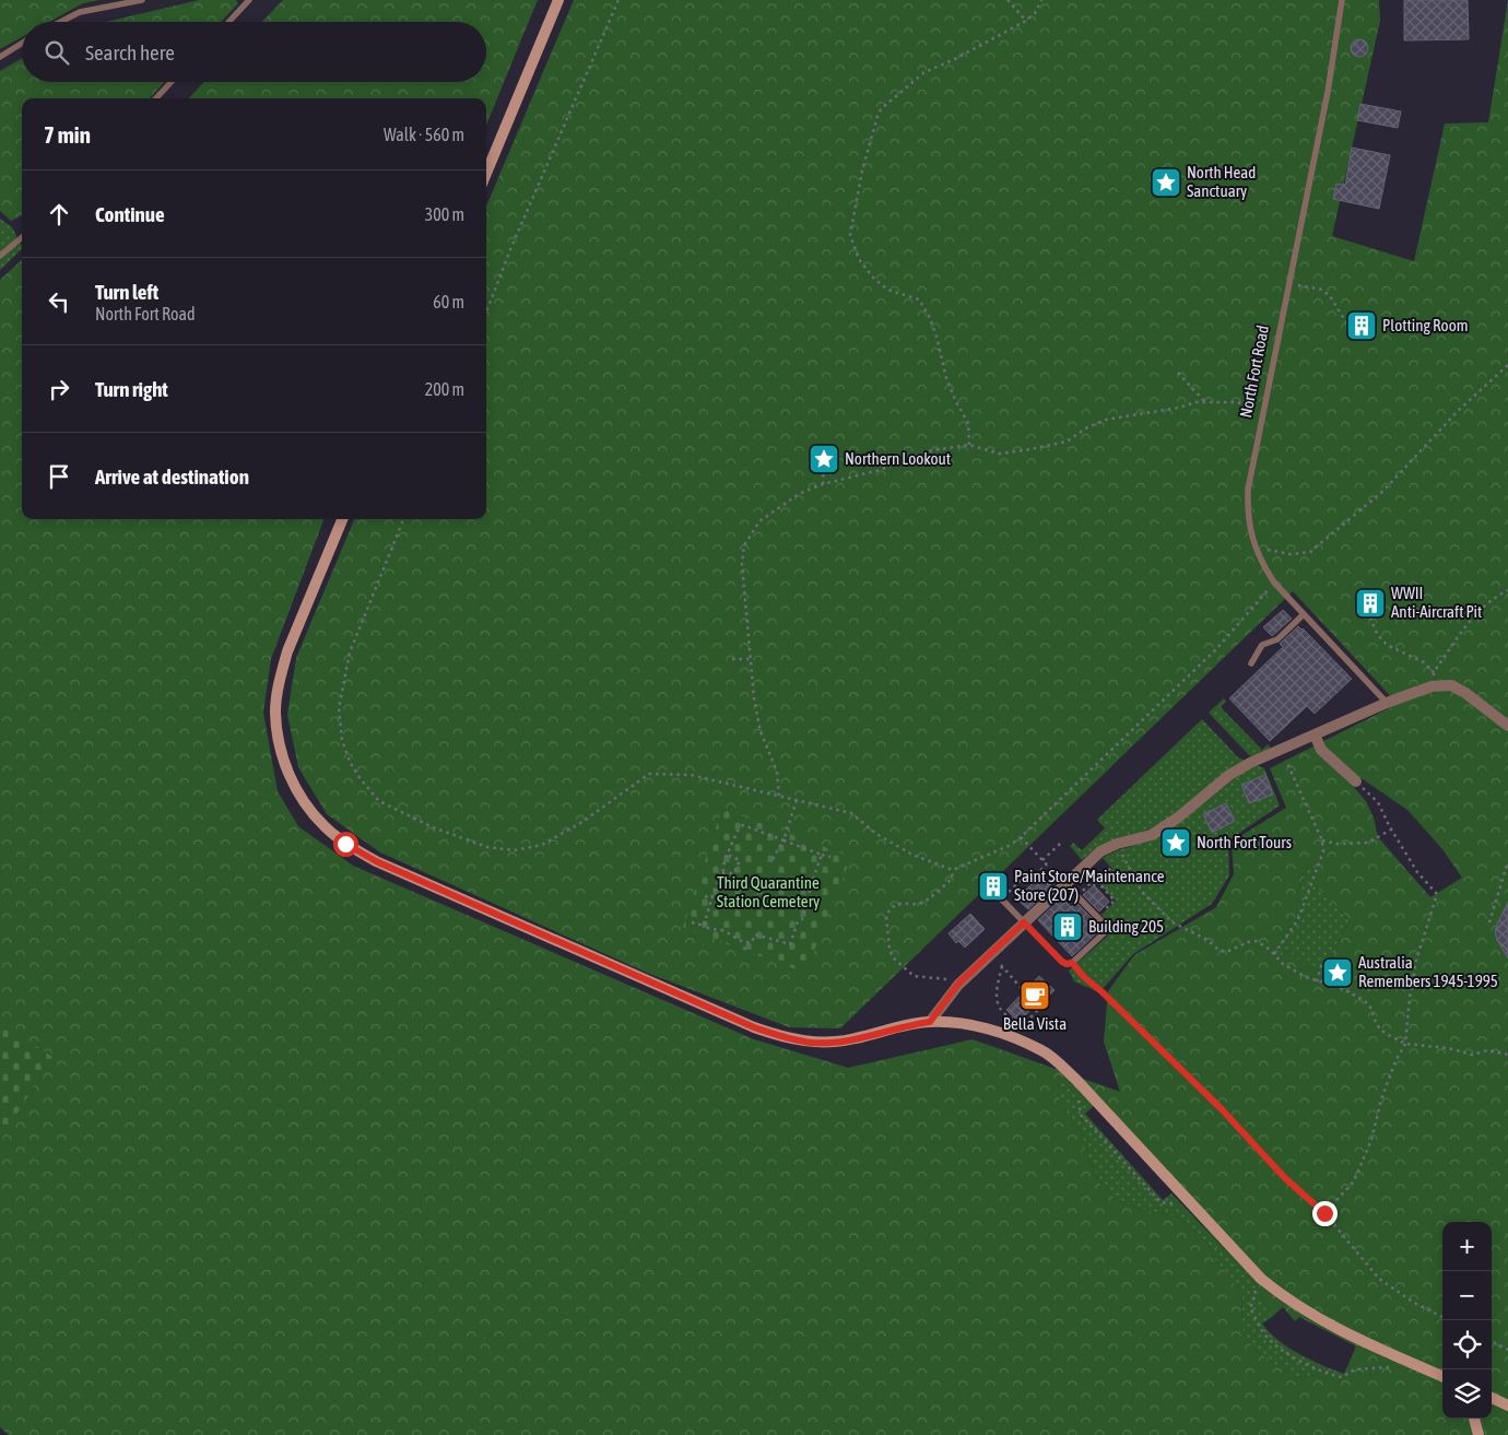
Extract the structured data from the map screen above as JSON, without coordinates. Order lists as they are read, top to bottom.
{
  "streets": {
    "lane": ["North Fort Road"]
  },
  "parks": ["Third Quarantine Station Cemetery"],
  "places": {
    "place": [
      "North Head Sanctuary",
      "Northern Lookout",
      "North Fort Tours",
      "Australia Remembers 1945-1995"
    ],
    "building": [
      "Plotting Room",
      "WWII Anti-Aircraft Pit",
      "Paint Store/Maintenance Store (207)",
      "Building 205"
    ],
    "cafe": ["Bella Vista"]
  },
  "page": {
    "search": "Search here",
    "heading": ["7 min", "Walk · 560 m"],
    "list": [
      ["Continue", "300 m"],
      ["Turn left", "North Fort Road", "60 m"],
      ["Turn right", "200 m"],
      "Arrive at destination"
    ],
    "map_buttons": ["+", "−"]
  }
}
